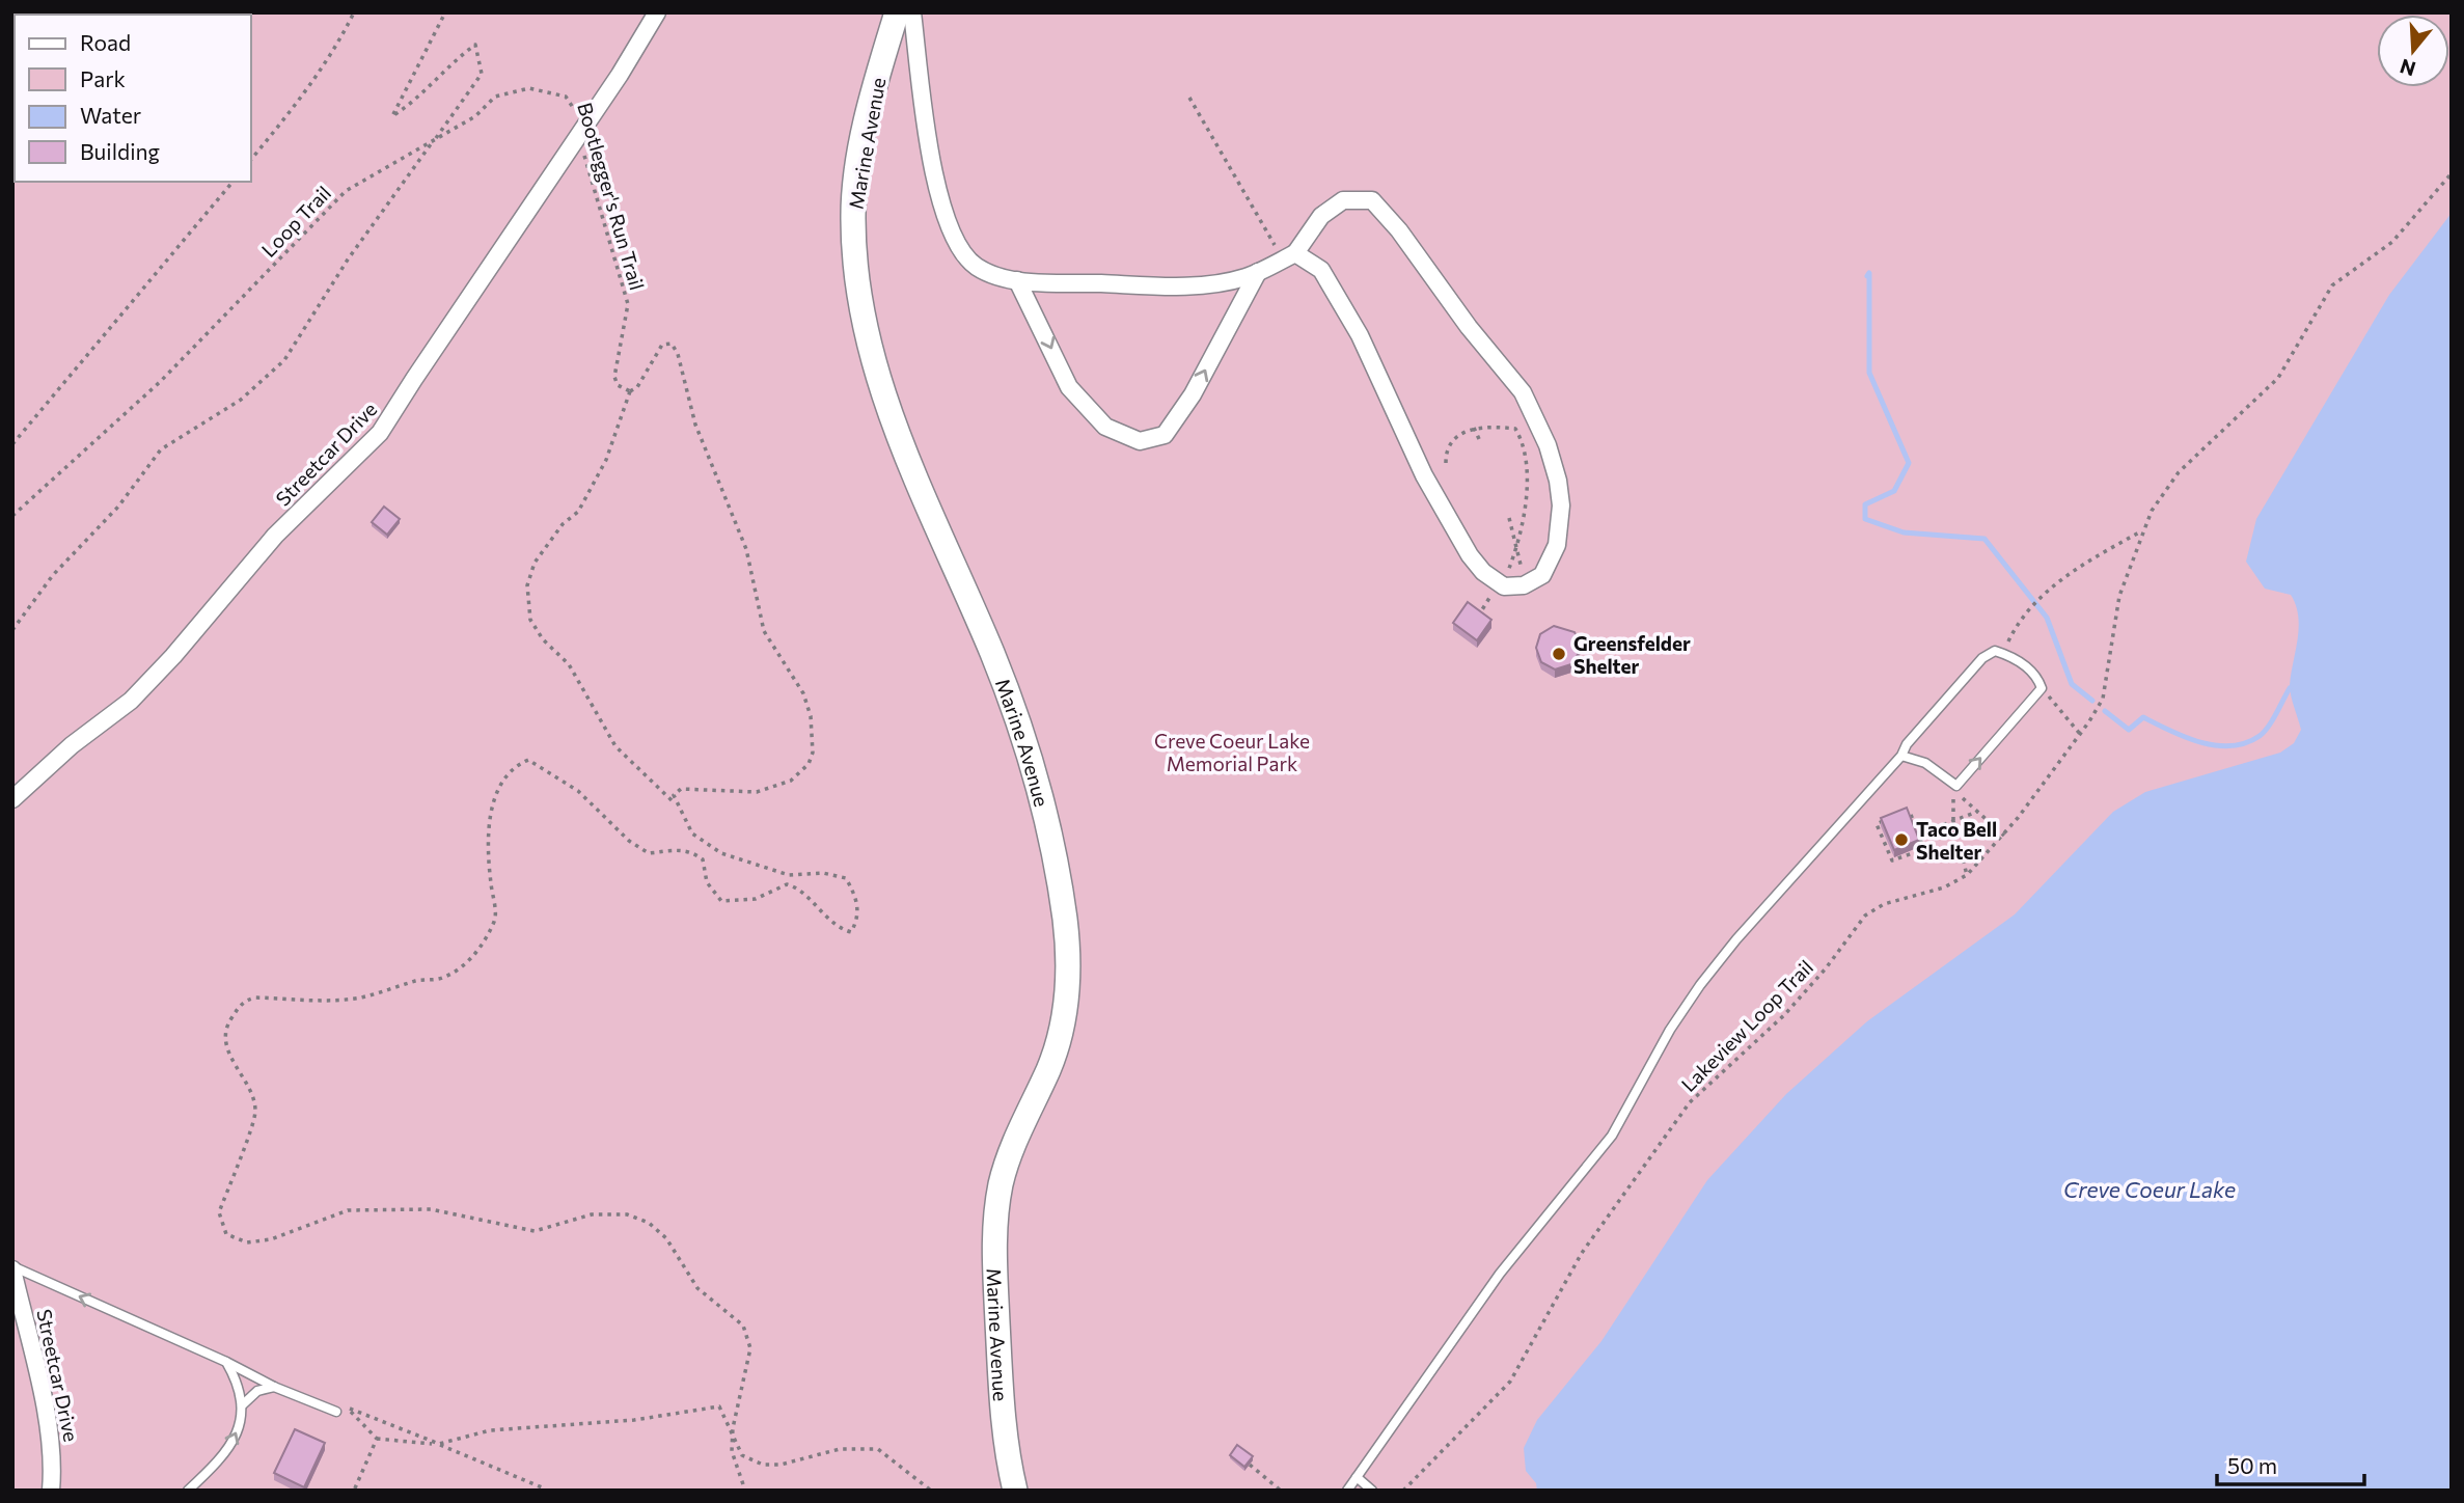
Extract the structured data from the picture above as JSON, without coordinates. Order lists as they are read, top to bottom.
{
  "streets": {
    "main road": ["Marine Avenue"],
    "street": ["Streetcar Drive"],
    "path": ["Bootlegger's Run Trail", "Loop Trail", "Lakeview Loop Trail"]
  },
  "crossings": [
    ["Bootlegger's Run Trail", "Loop Trail"],
    ["Bootlegger's Run Trail", "Streetcar Drive"]
  ],
  "water": ["Creve Coeur Lake"],
  "parks": ["Creve Coeur Lake Memorial Park"],
  "places": ["Greensfelder Shelter", "Taco Bell Shelter"],
  "legend": [
    "Road",
    "Park",
    "Water",
    "Building"
  ],
  "scale_bar": "50 m",
  "north": "bottom"
}
